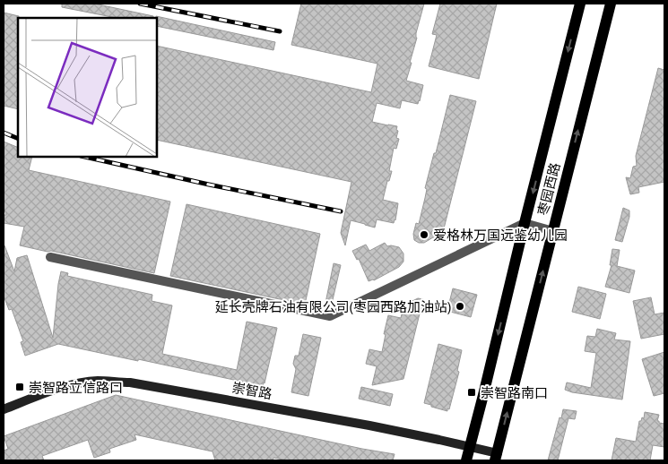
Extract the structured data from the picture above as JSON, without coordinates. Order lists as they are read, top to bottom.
{
  "streets": {
    "main road": ["枣园西路"],
    "street": ["崇智路"]
  },
  "crossings": [
    ["枣园西路", "崇智路"]
  ],
  "places": {
    "other": ["爱格林万国远鉴幼儿园", "延长壳牌石油有限公司(枣园西路加油站)"],
    "transit": ["崇智路立信路口", "崇智路南口"]
  }
}
